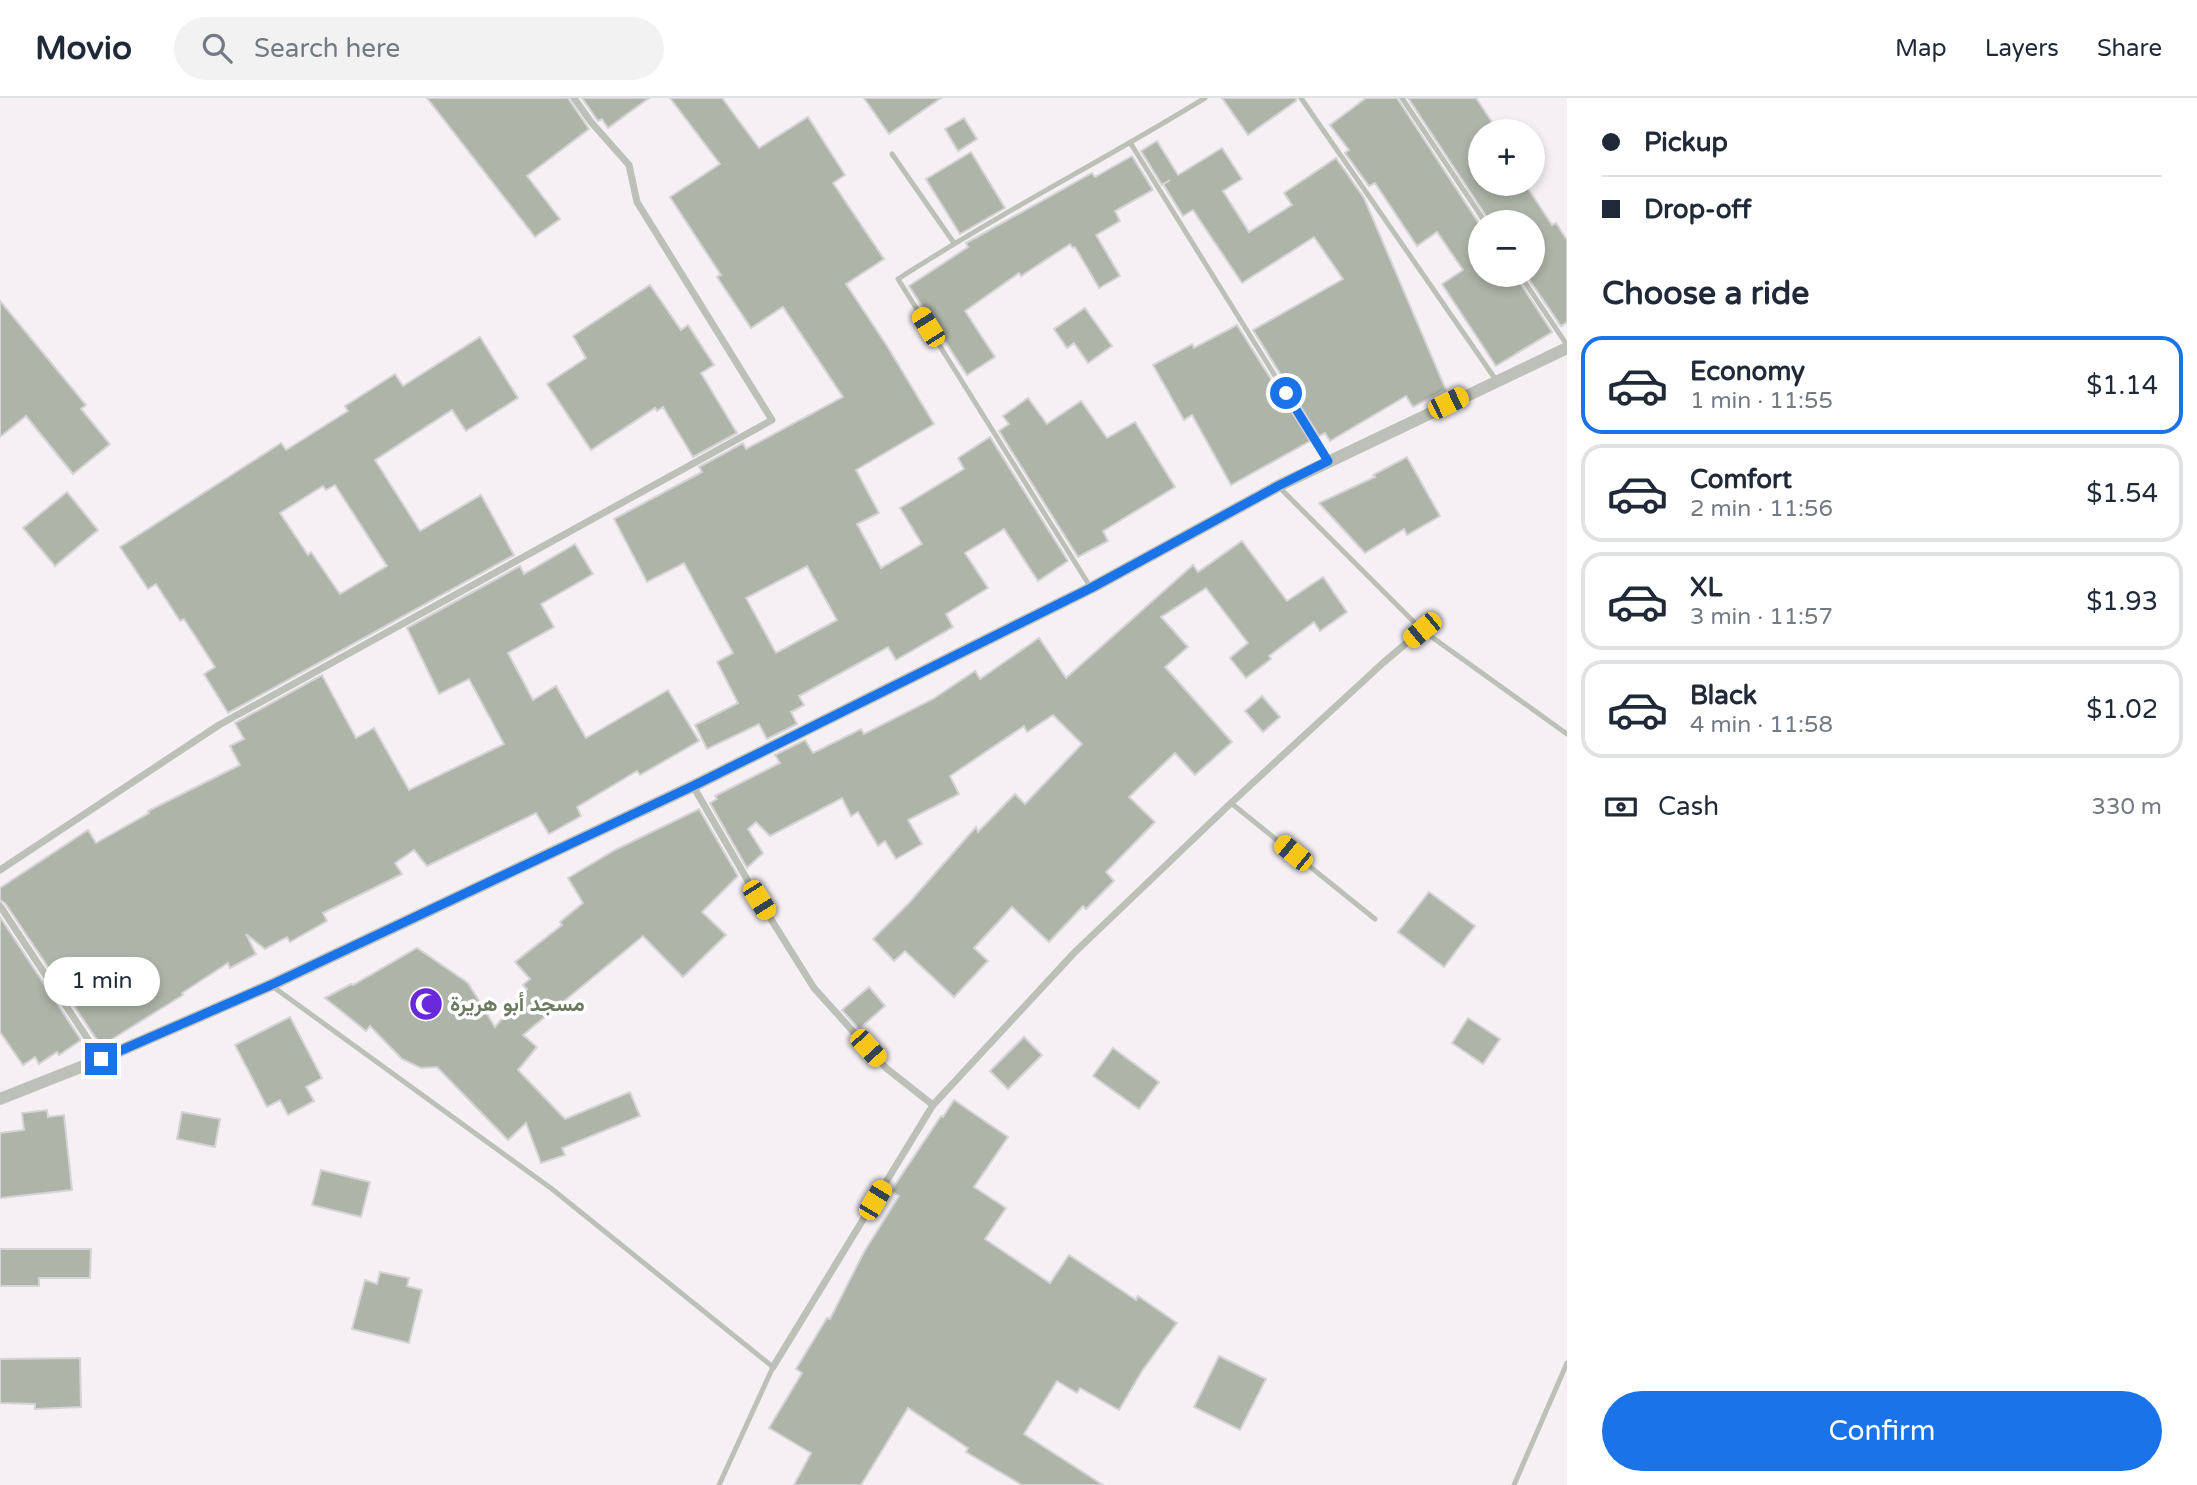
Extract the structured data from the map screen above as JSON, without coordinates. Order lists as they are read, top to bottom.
{
  "places": {
    "mosque": ["مسجد أبو هريرة"]
  },
  "page": {
    "header": "Movio",
    "search": "Search here",
    "nav": ["Map", "Layers", "Share"],
    "banner": ["Pickup", "Drop-off"],
    "map_buttons": ["+", "−"],
    "heading": "Choose a ride",
    "list": [
      {
        "name": "Economy",
        "note": "1 min · 11:55",
        "value": "$1.14"
      },
      {
        "name": "Comfort",
        "note": "2 min · 11:56",
        "value": "$1.54"
      },
      {
        "name": "XL",
        "note": "3 min · 11:57",
        "value": "$1.93"
      },
      {
        "name": "Black",
        "note": "4 min · 11:58",
        "value": "$1.02"
      }
    ],
    "pay": ["Cash", "330 m"],
    "bubble": "1 min",
    "buttons": "Confirm"
  }
}
